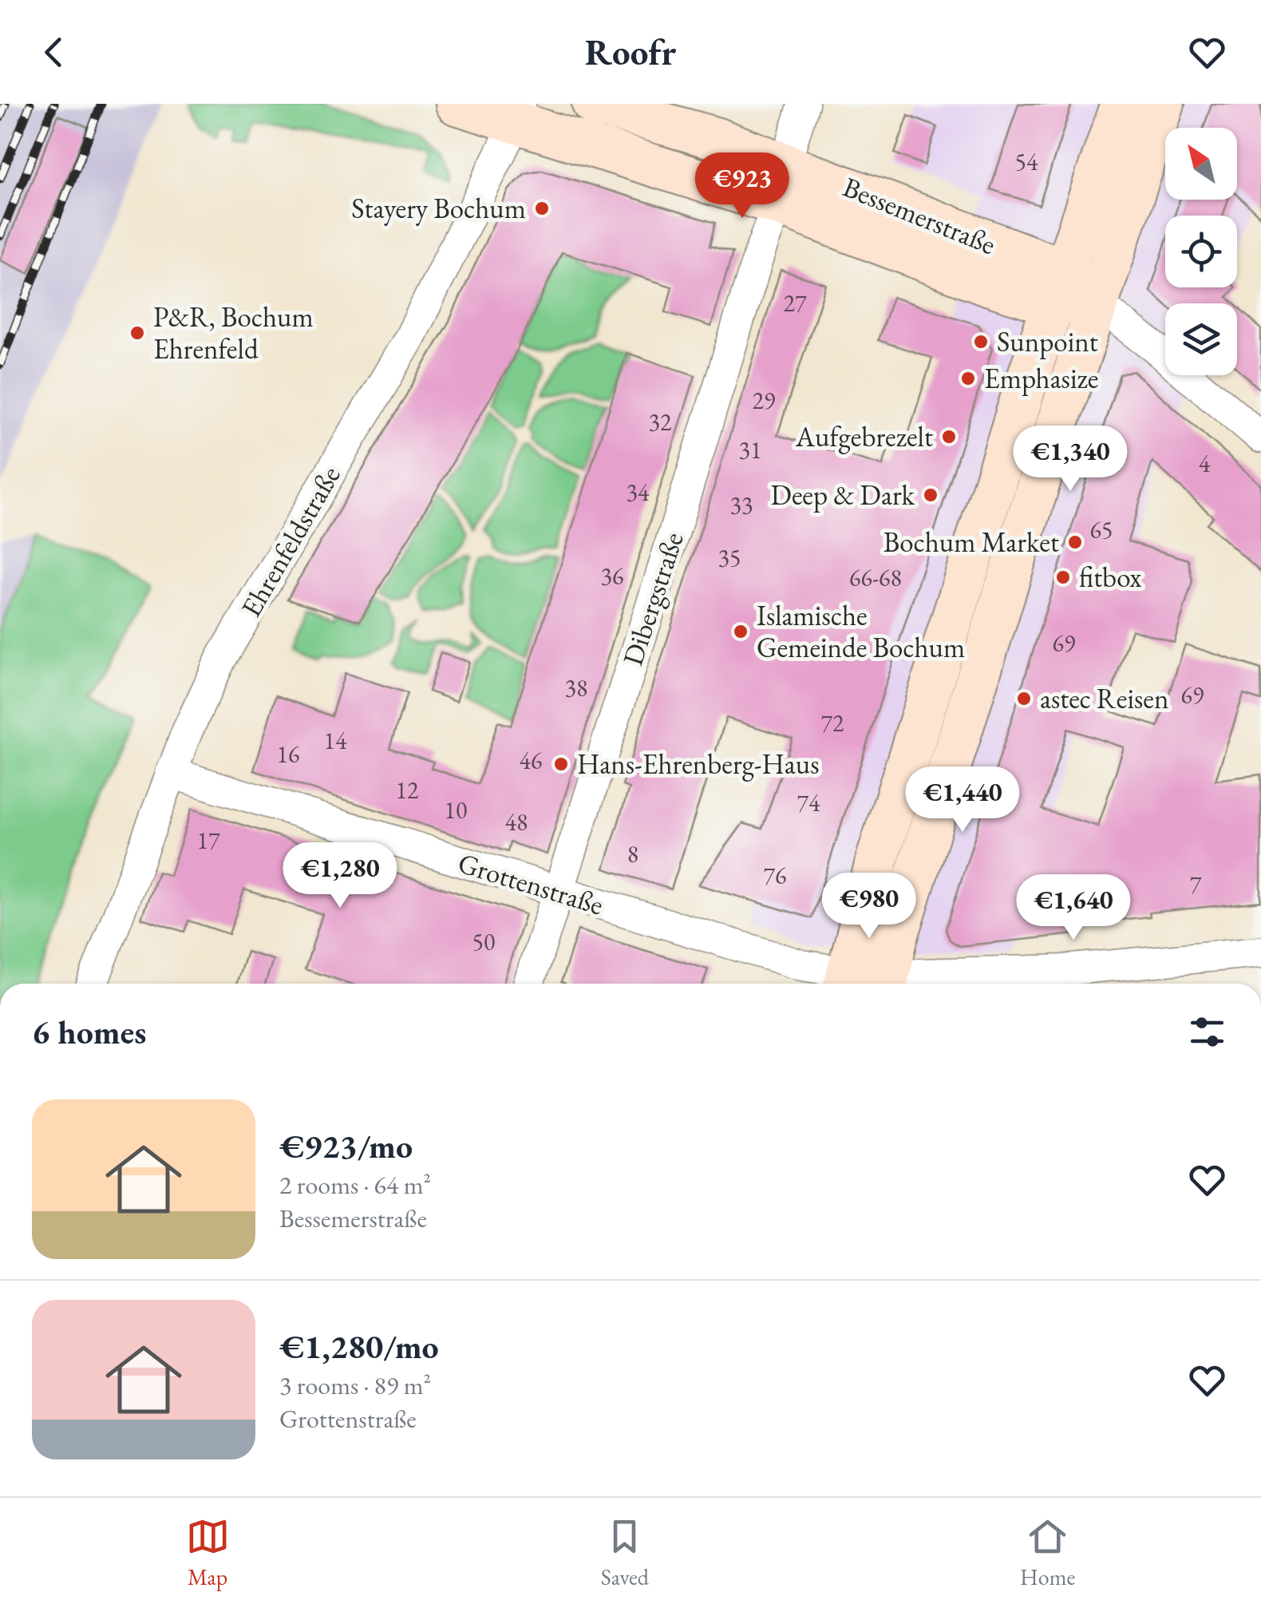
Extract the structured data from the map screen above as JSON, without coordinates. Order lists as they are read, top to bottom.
{
  "streets": {
    "main road": ["Bessemerstraße"],
    "street": ["Ehrenfeldstraße", "Dibergstraße", "Grottenstraße"]
  },
  "crossings": [
    ["Bessemerstraße", "Ehrenfeldstraße"],
    ["Bessemerstraße", "Dibergstraße"],
    ["Ehrenfeldstraße", "Grottenstraße"],
    ["Dibergstraße", "Grottenstraße"]
  ],
  "places": [
    "Stayery Bochum",
    "P&R, Bochum Ehrenfeld",
    "Sunpoint",
    "Emphasize",
    "Aufgebrezelt",
    "Deep & Dark",
    "Bochum Market",
    "fitbox",
    "Islamische Gemeinde Bochum",
    "astec Reisen",
    "Hans-Ehrenberg-Haus"
  ],
  "house_numbers": [
    "54",
    "27",
    "29",
    "32",
    "31",
    "4",
    "34",
    "33",
    "65",
    "35",
    "36",
    "66-68",
    "69",
    "38",
    "69",
    "72",
    "14",
    "16",
    "46",
    "12",
    "74",
    "10",
    "48",
    "17",
    "8",
    "76",
    "7",
    "50"
  ],
  "north": "top left",
  "page": {
    "header": "Roofr",
    "price": [
      "€923",
      "€1,340",
      "€1,440",
      "€1,280",
      "€980",
      "€1,640"
    ],
    "heading": "6 homes",
    "list": [
      {
        "name": "€923/mo",
        "note": "2 rooms · 64 m² · Bessemerstraße"
      },
      {
        "name": "€1,280/mo",
        "note": "3 rooms · 89 m² · Grottenstraße"
      }
    ],
    "tabs": ["Map", "Saved", "Home"]
  }
}
